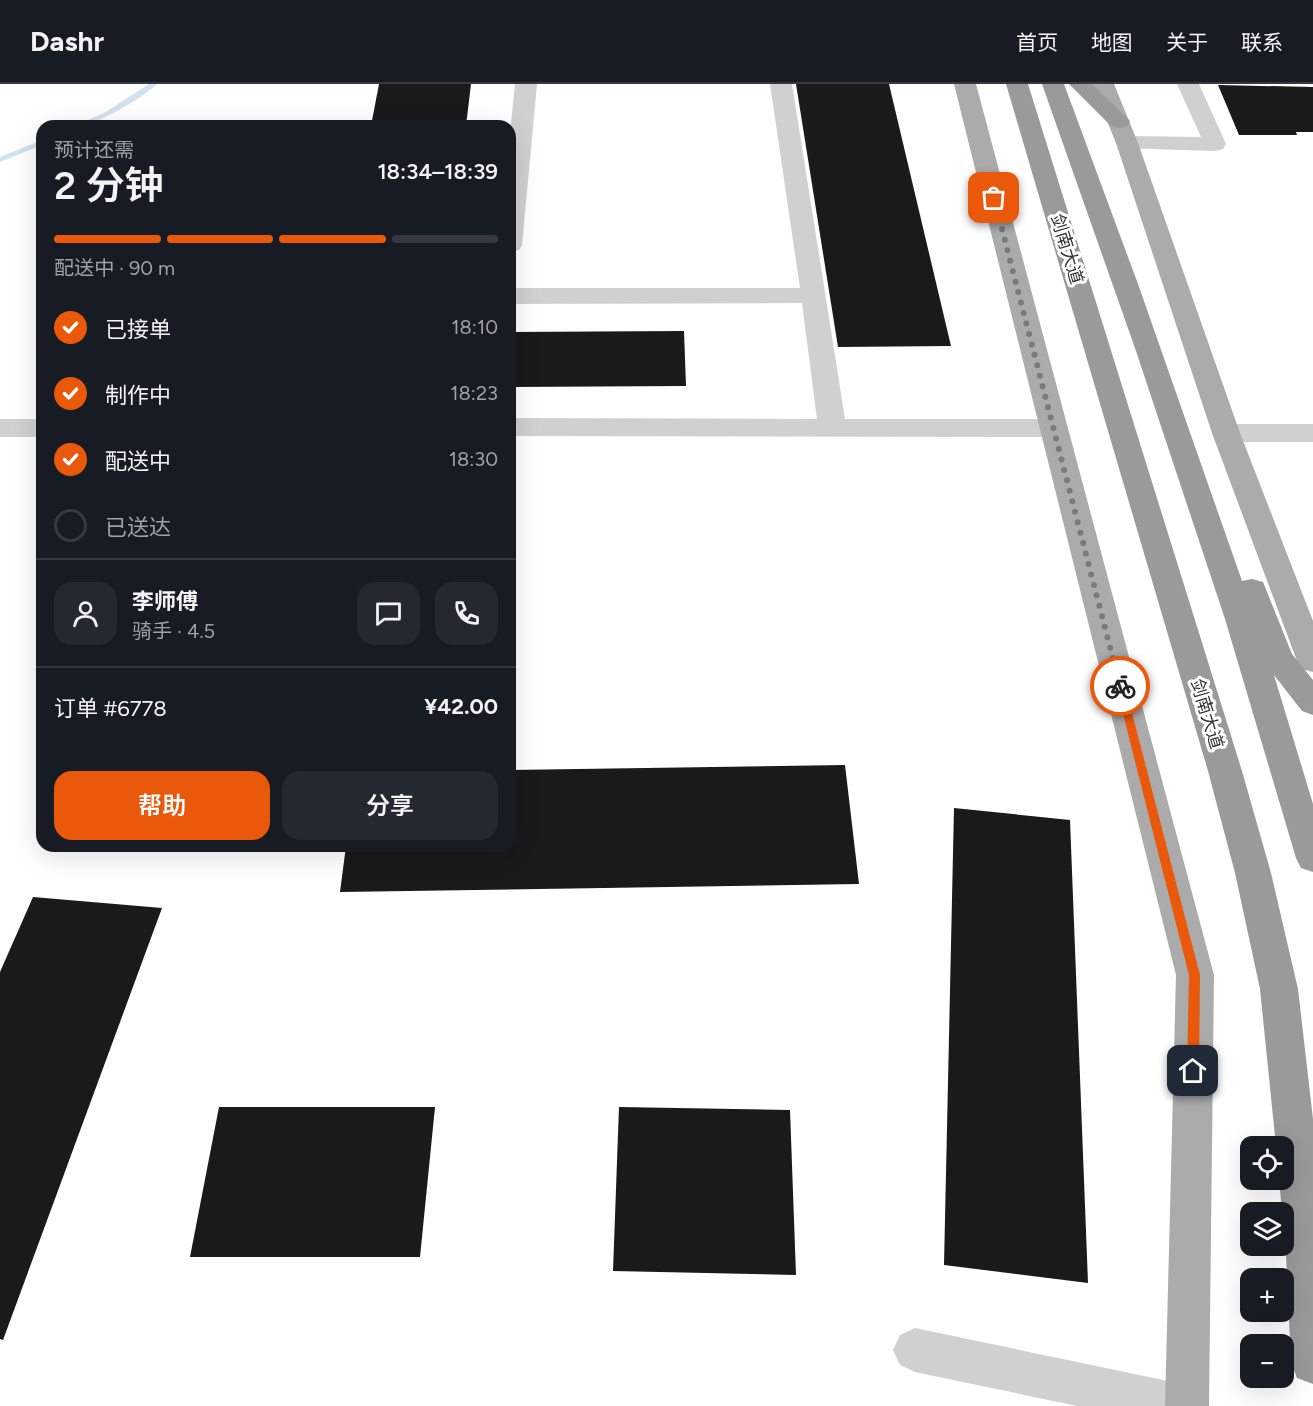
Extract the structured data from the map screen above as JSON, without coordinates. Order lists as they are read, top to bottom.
{
  "streets": {
    "highway": ["剑南大道"]
  },
  "page": {
    "header": "Dashr",
    "nav": [
      "首页",
      "地图",
      "关于",
      "联系"
    ],
    "heading": ["2 分钟", "预计还需", "18:34–18:39"],
    "panel": [
      "李师傅",
      "骑手 · 4.5",
      "订单 #6778",
      "¥42.00"
    ],
    "bar": "配送中 · 90 m",
    "list": [
      ["已接单", "18:10"],
      ["制作中", "18:23"],
      ["配送中", "18:30"],
      "已送达"
    ],
    "buttons": ["帮助", "分享"],
    "map_buttons": ["+", "−"]
  }
}
